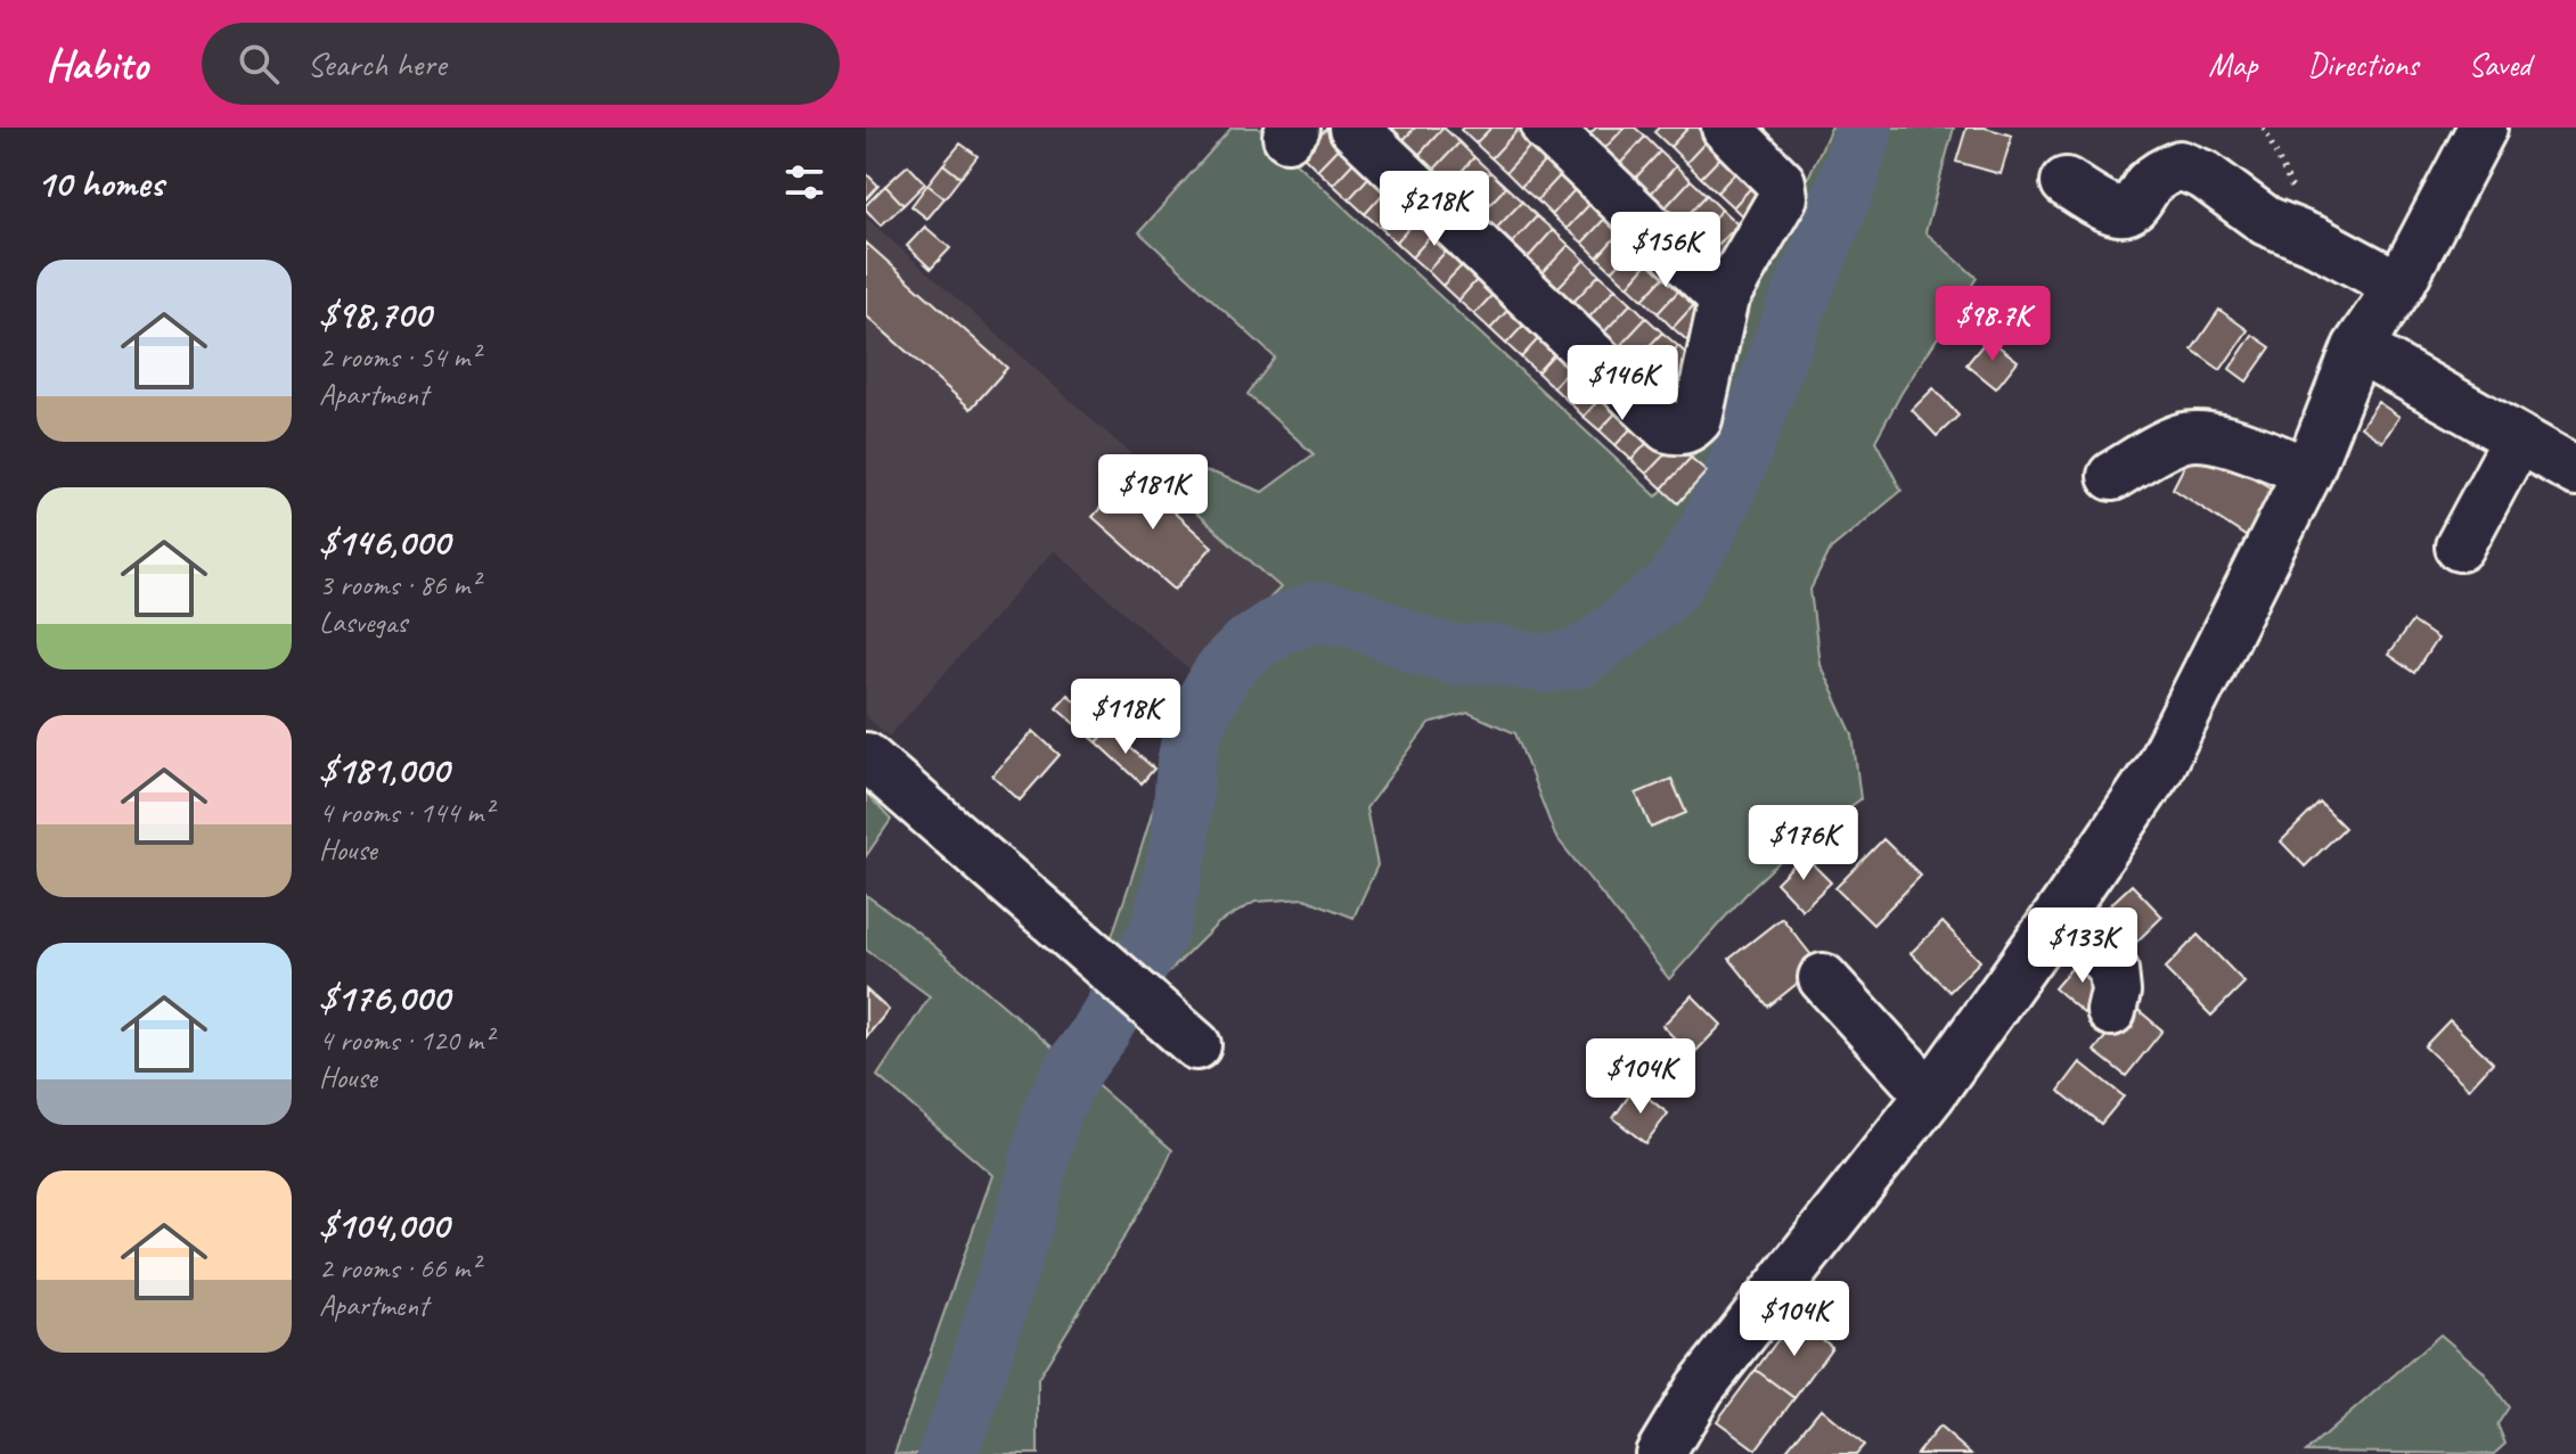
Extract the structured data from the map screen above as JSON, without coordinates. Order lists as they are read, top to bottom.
{
  "page": {
    "header": "Habito",
    "search": "Search here",
    "nav": ["Map", "Directions", "Saved"],
    "heading": "10 homes",
    "price": [
      "$218K",
      "$156K",
      "$98.7K",
      "$146K",
      "$181K",
      "$118K",
      "$176K",
      "$133K",
      "$104K",
      "$104K"
    ],
    "list": [
      {
        "name": "$98,700",
        "note": "2 rooms · 54 m² · Apartment"
      },
      {
        "name": "$146,000",
        "note": "3 rooms · 86 m² · Lasvegas"
      },
      {
        "name": "$181,000",
        "note": "4 rooms · 144 m² · House"
      },
      {
        "name": "$176,000",
        "note": "4 rooms · 120 m² · House"
      },
      {
        "name": "$104,000",
        "note": "2 rooms · 66 m² · Apartment"
      }
    ]
  }
}
